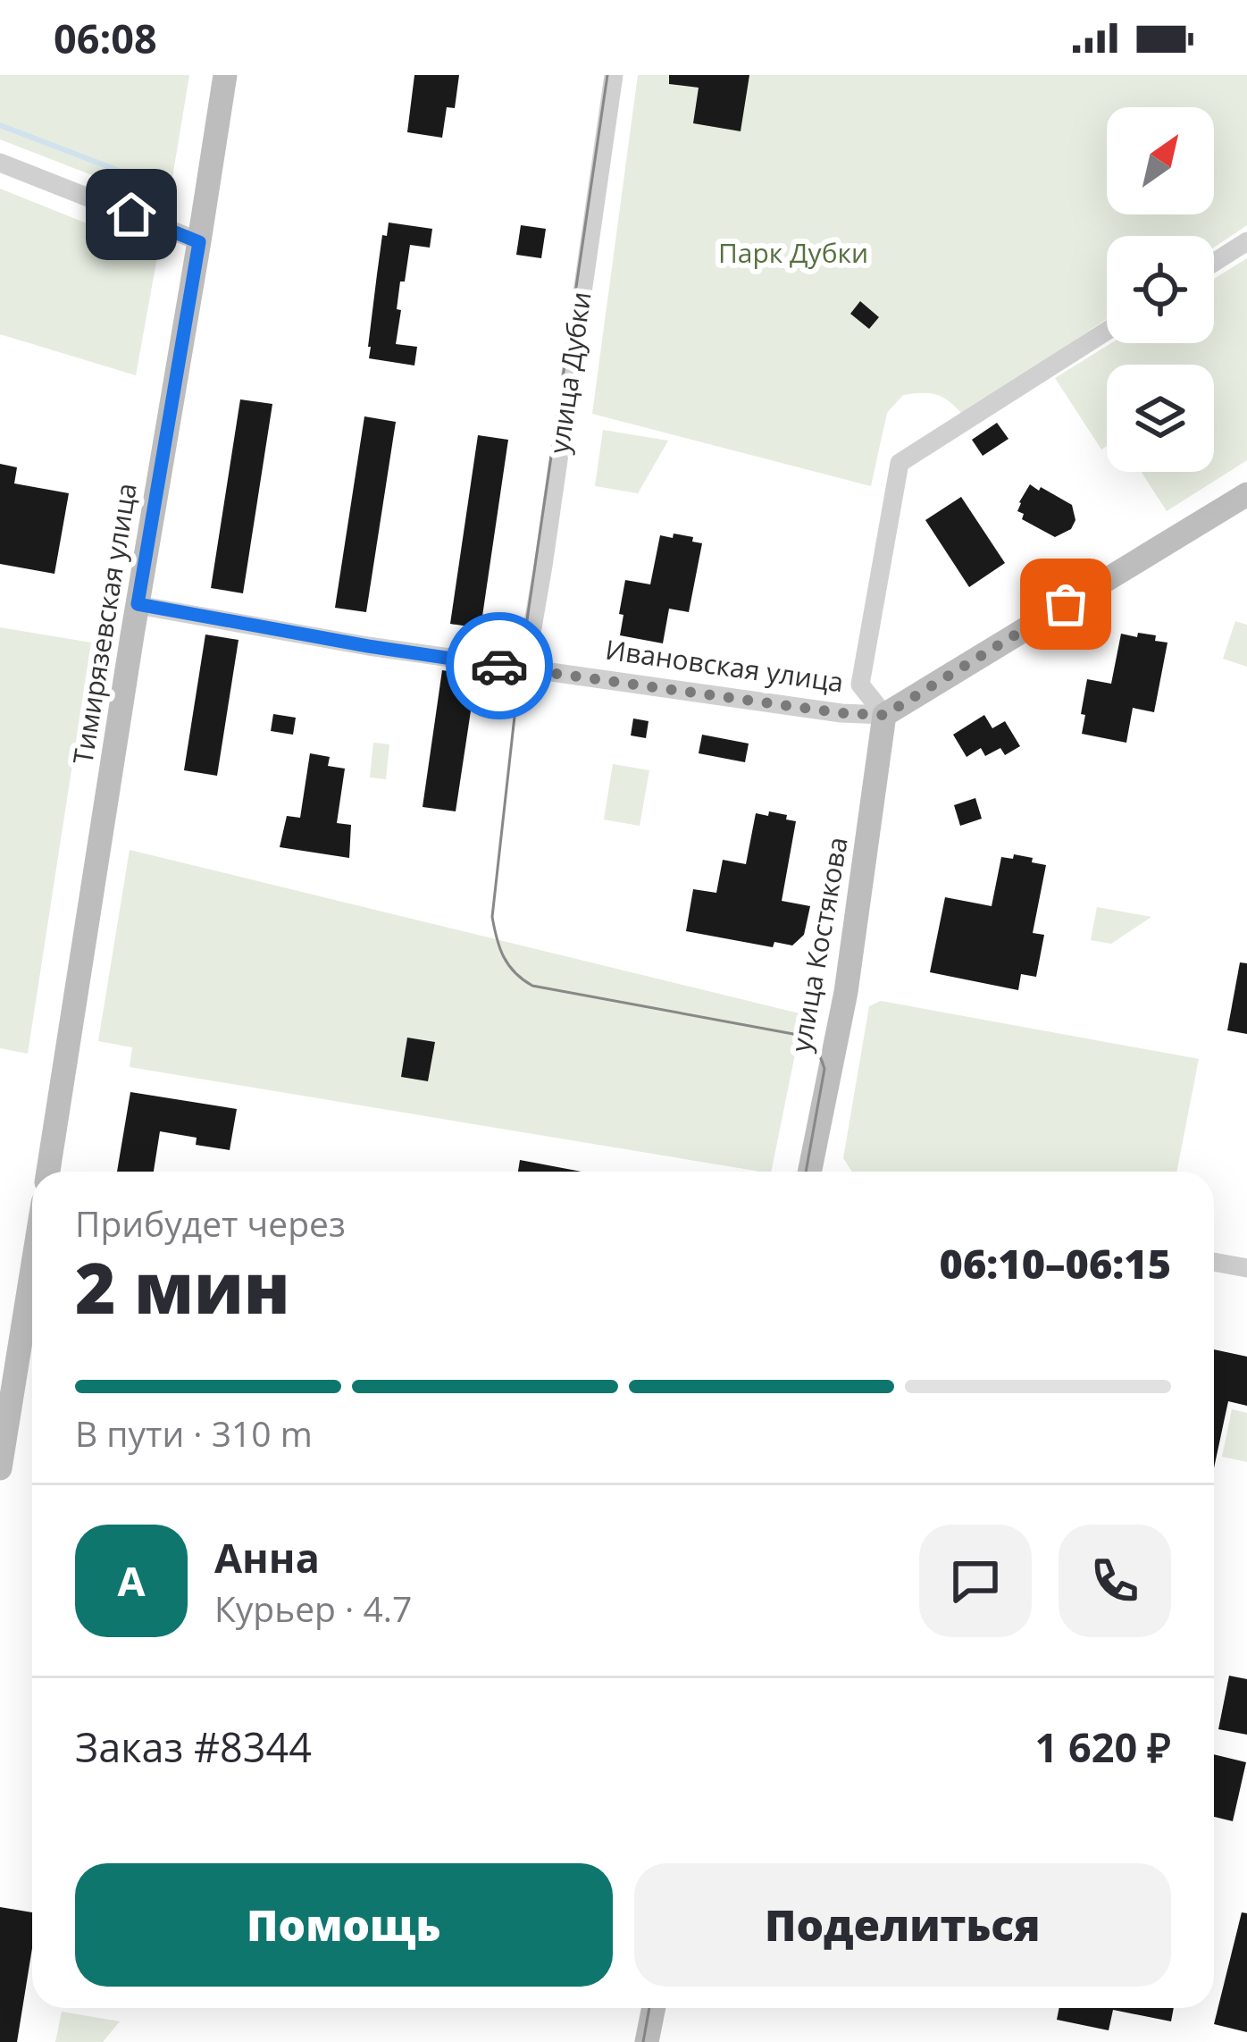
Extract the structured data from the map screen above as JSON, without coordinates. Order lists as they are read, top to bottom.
{
  "streets": {
    "main road": ["Тимирязевская улица", "улица Костякова"],
    "street": ["улица Дубки", "Ивановская улица"]
  },
  "crossings": [
    ["улица Дубки", "Ивановская улица"],
    ["Тимирязевская улица", "Ивановская улица"],
    ["Ивановская улица", "улица Костякова"]
  ],
  "parks": ["Парк Дубки"],
  "north": "top right",
  "page": {
    "status": "06:08",
    "heading": ["2 мин", "Прибудет через", "06:10–06:15"],
    "panel": [
      "Анна",
      "Курьер · 4.7",
      "Заказ #8344",
      "1 620 ₽"
    ],
    "bar": "В пути · 310 m",
    "round": "А",
    "buttons": ["Помощь", "Поделиться"]
  }
}
